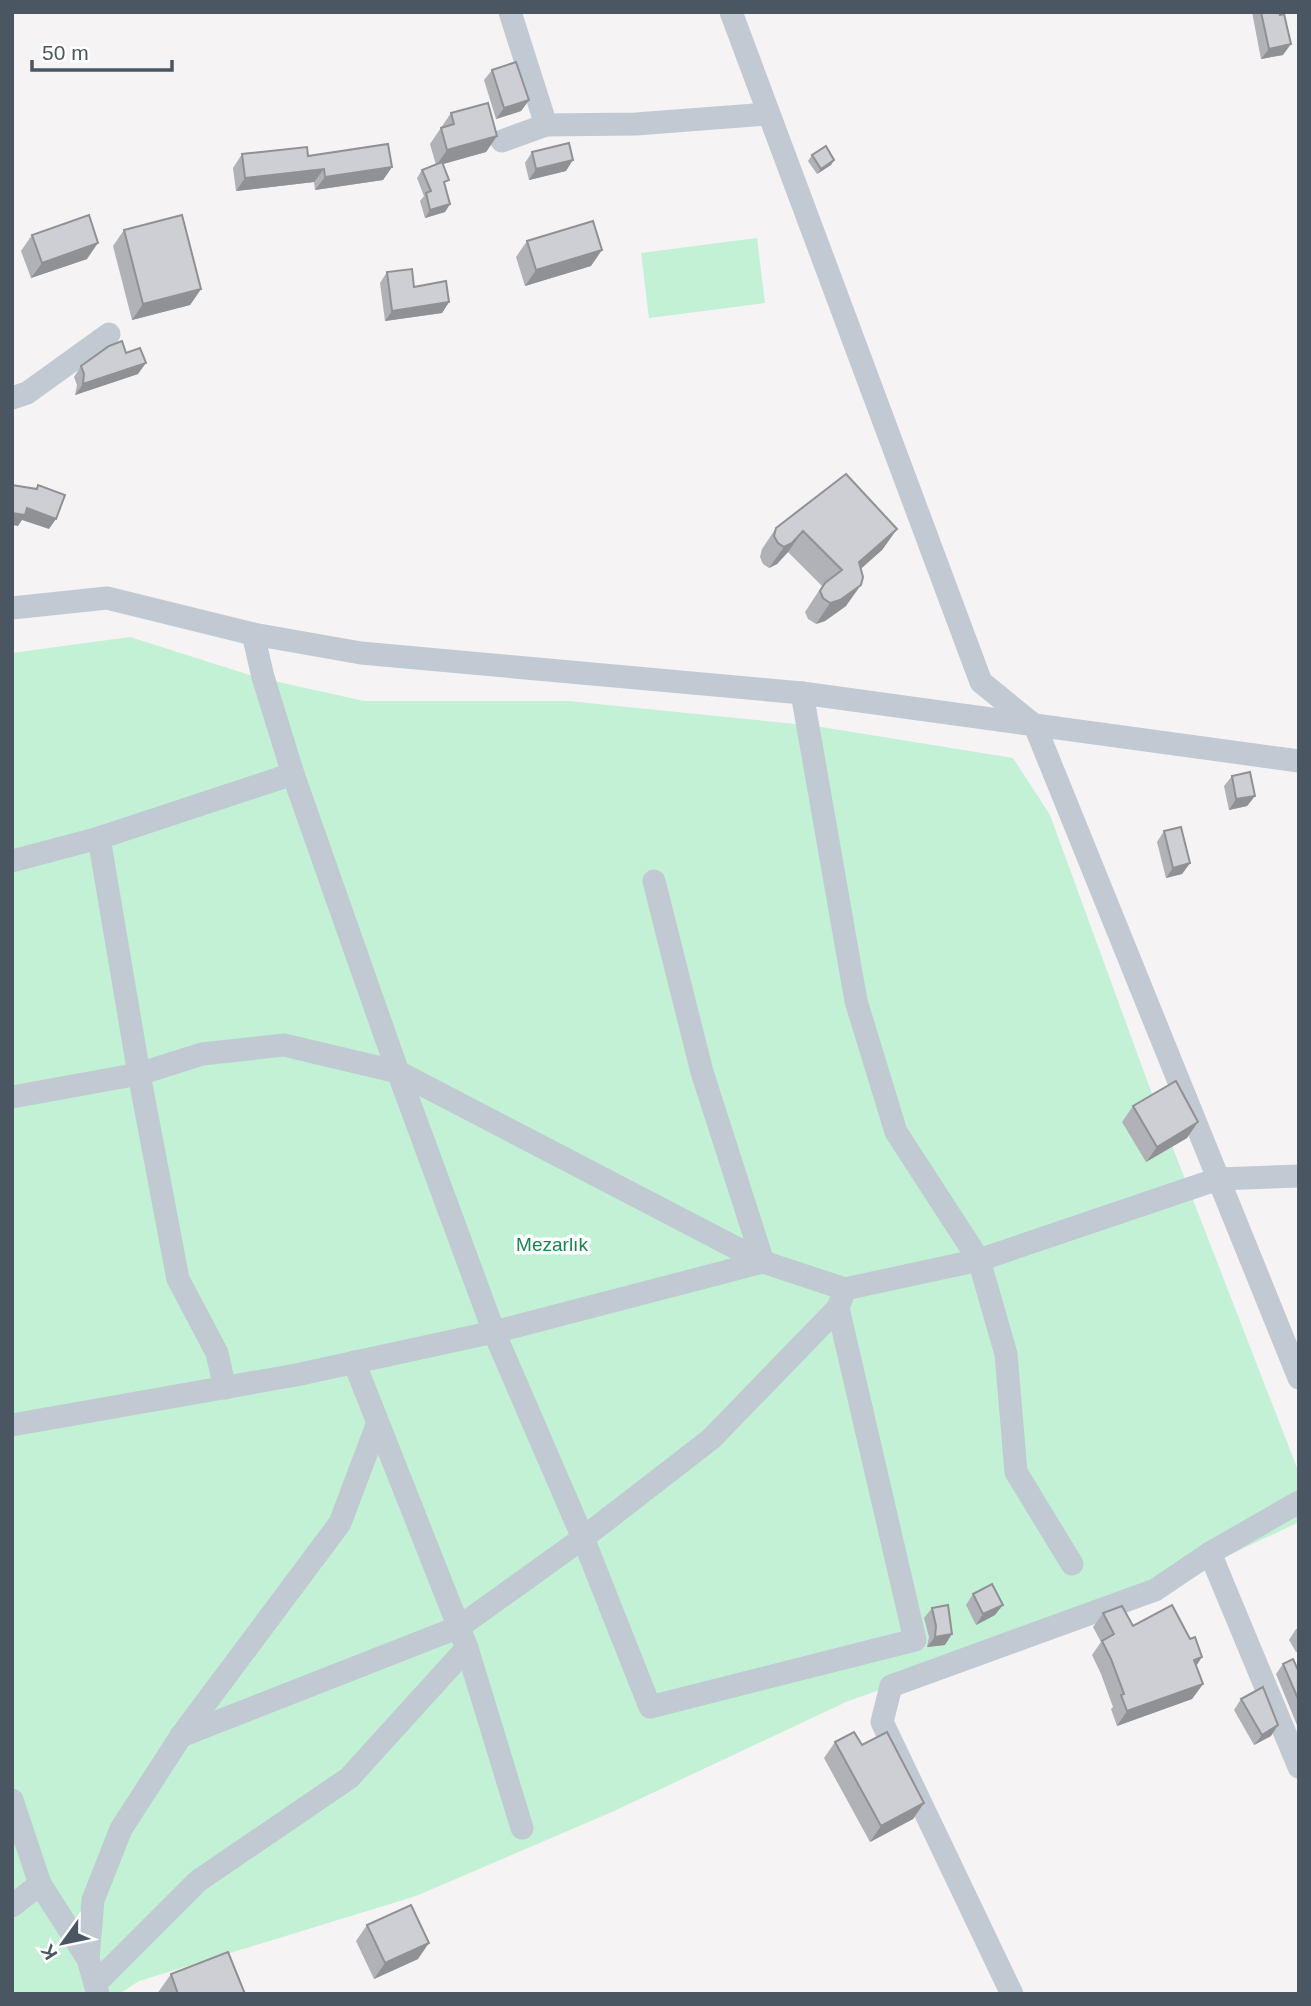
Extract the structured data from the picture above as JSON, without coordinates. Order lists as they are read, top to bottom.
{
  "parks": ["Mezarlık"],
  "scale_bar": "50 m",
  "north": "bottom left"
}
